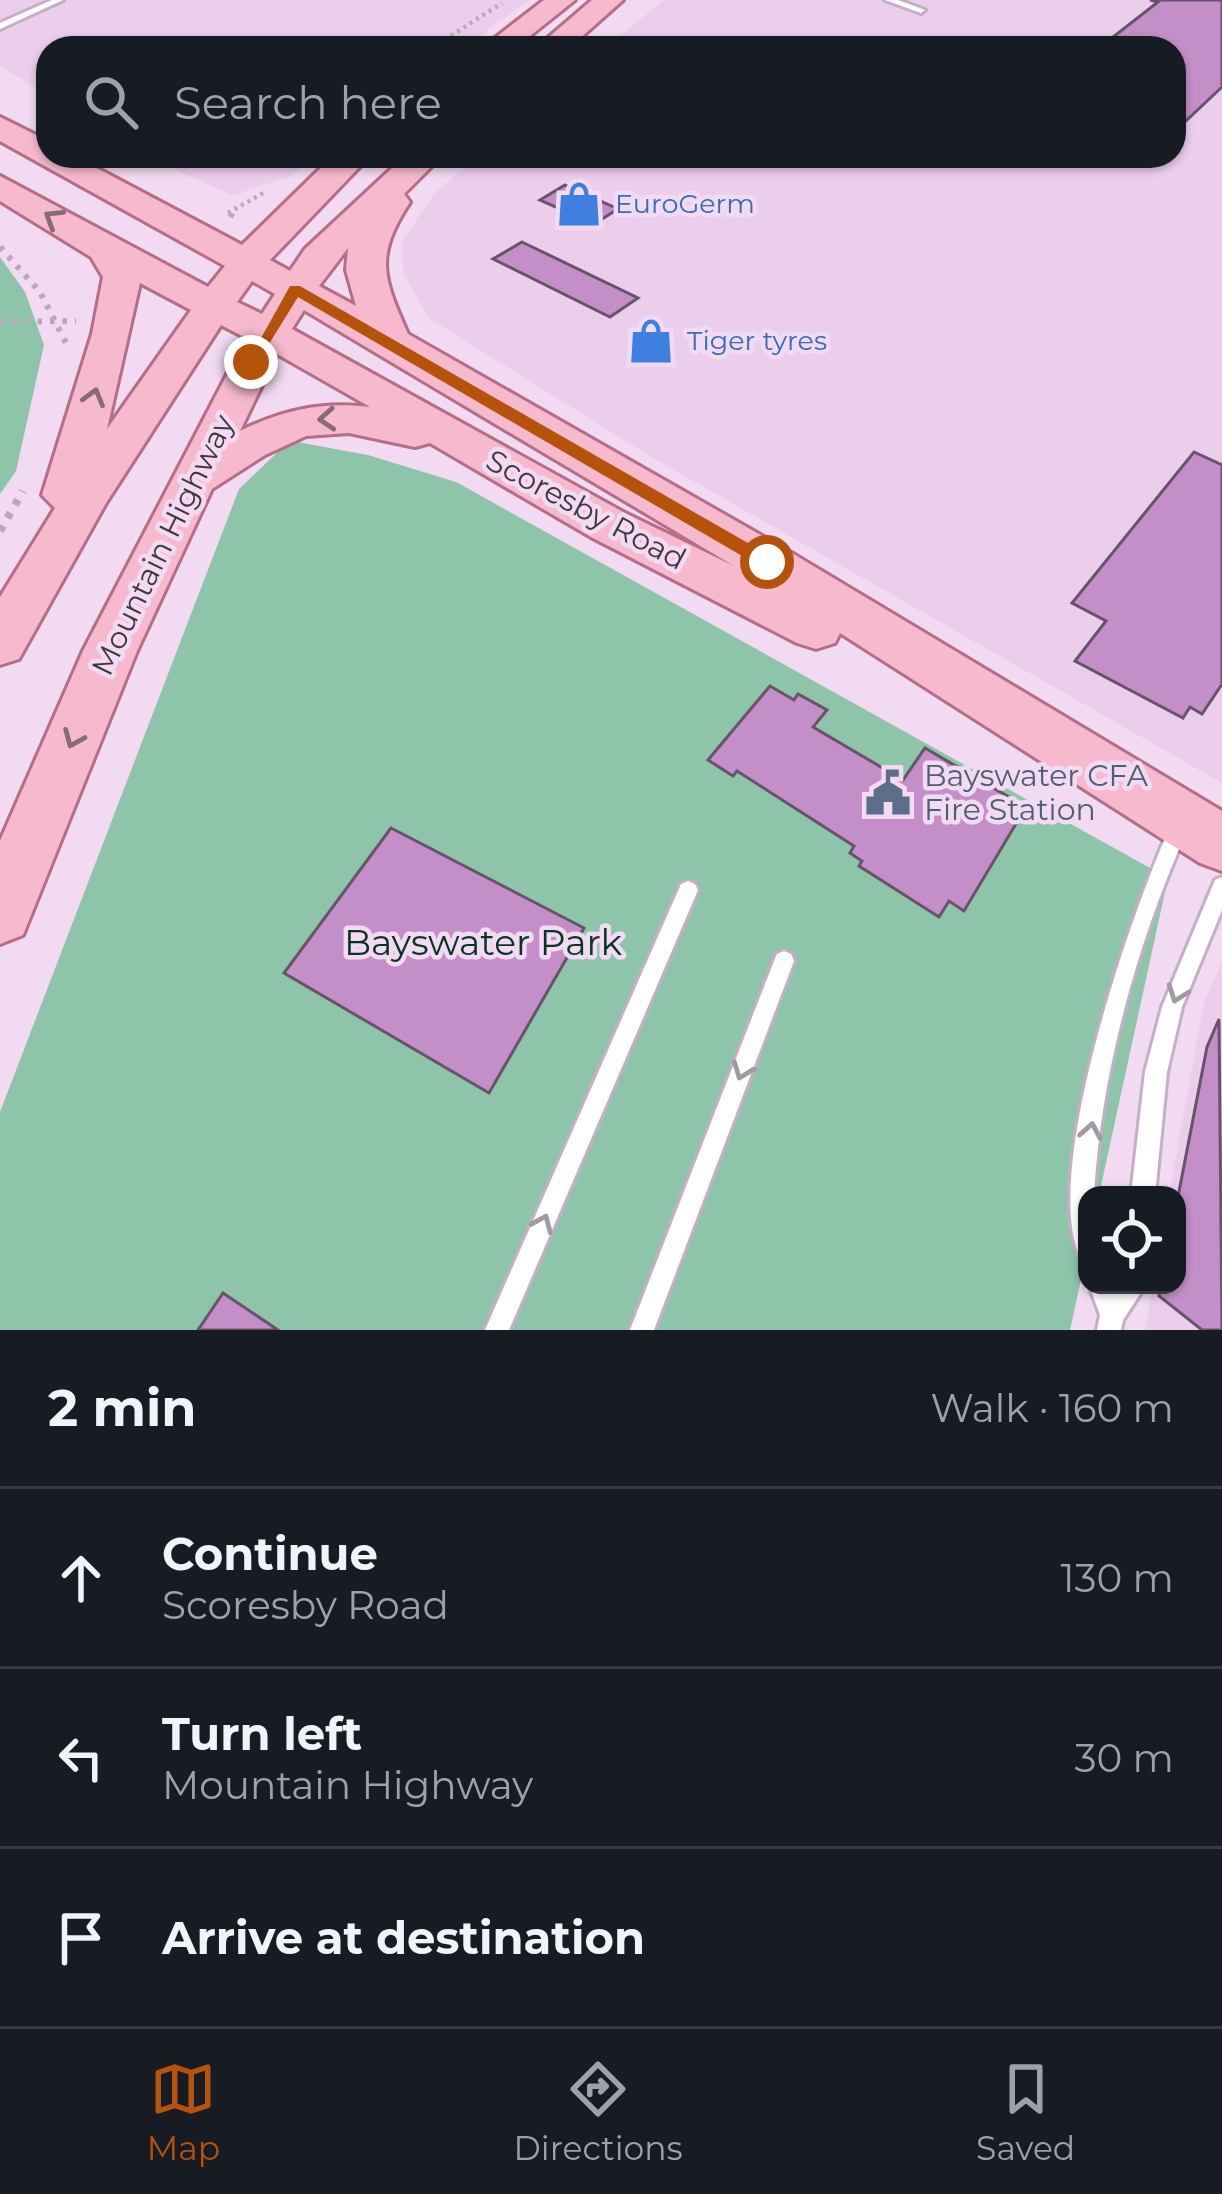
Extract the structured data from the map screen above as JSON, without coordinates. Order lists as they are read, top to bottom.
{
  "streets": {
    "main road": ["Scoresby Road", "Mountain Highway"]
  },
  "crossings": [
    ["Scoresby Road", "Mountain Highway"]
  ],
  "parks": ["Bayswater Park"],
  "places": {
    "shop": ["EuroGerm", "Tiger tyres"],
    "public building": ["Bayswater CFA Fire Station"]
  },
  "page": {
    "search": "Search here",
    "heading": ["2 min", "Walk · 160 m"],
    "list": [
      ["Continue", "Scoresby Road", "130 m"],
      ["Turn left", "Mountain Highway", "30 m"],
      "Arrive at destination"
    ],
    "nav": ["Map", "Directions", "Saved"]
  }
}
